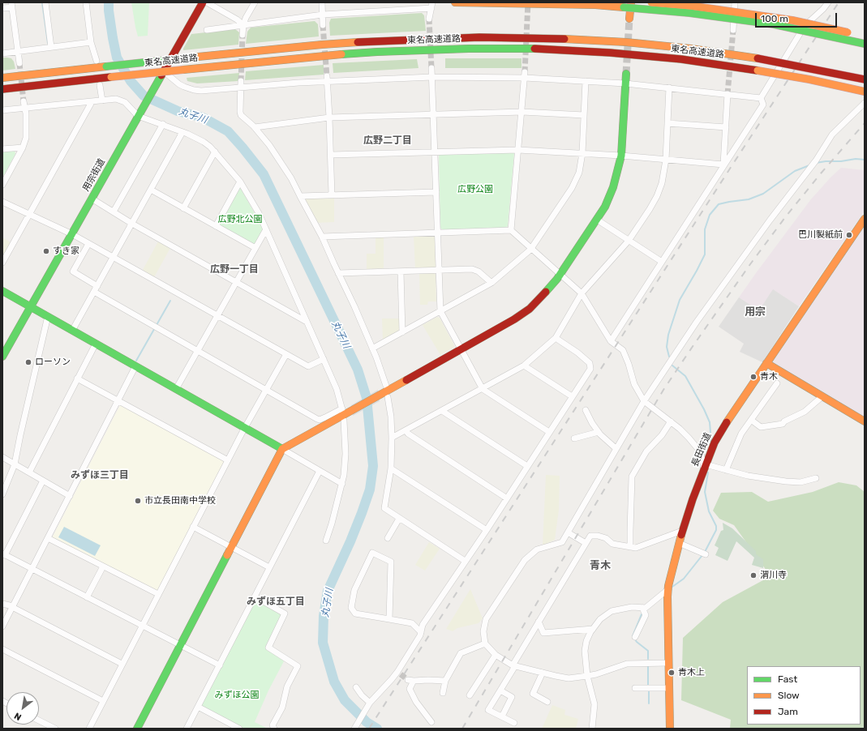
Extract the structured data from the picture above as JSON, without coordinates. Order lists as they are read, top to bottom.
{
  "streets": {
    "main road": ["東名高速道路", "用宗街道", "長田街道"]
  },
  "districts": [
    "広野二丁目",
    "広野一丁目",
    "用宗",
    "みずほ三丁目",
    "青木",
    "みずほ五丁目"
  ],
  "water": ["丸子川"],
  "parks": ["広野公園", "広野北公園", "みずほ公園"],
  "places": [
    "巴川製紙前",
    "すき家",
    "ローソン",
    "青木",
    "市立長田南中学校",
    "渭川寺",
    "青木上"
  ],
  "legend": ["Fast", "Slow", "Jam"],
  "scale_bar": "100 m",
  "north": "bottom left"
}
